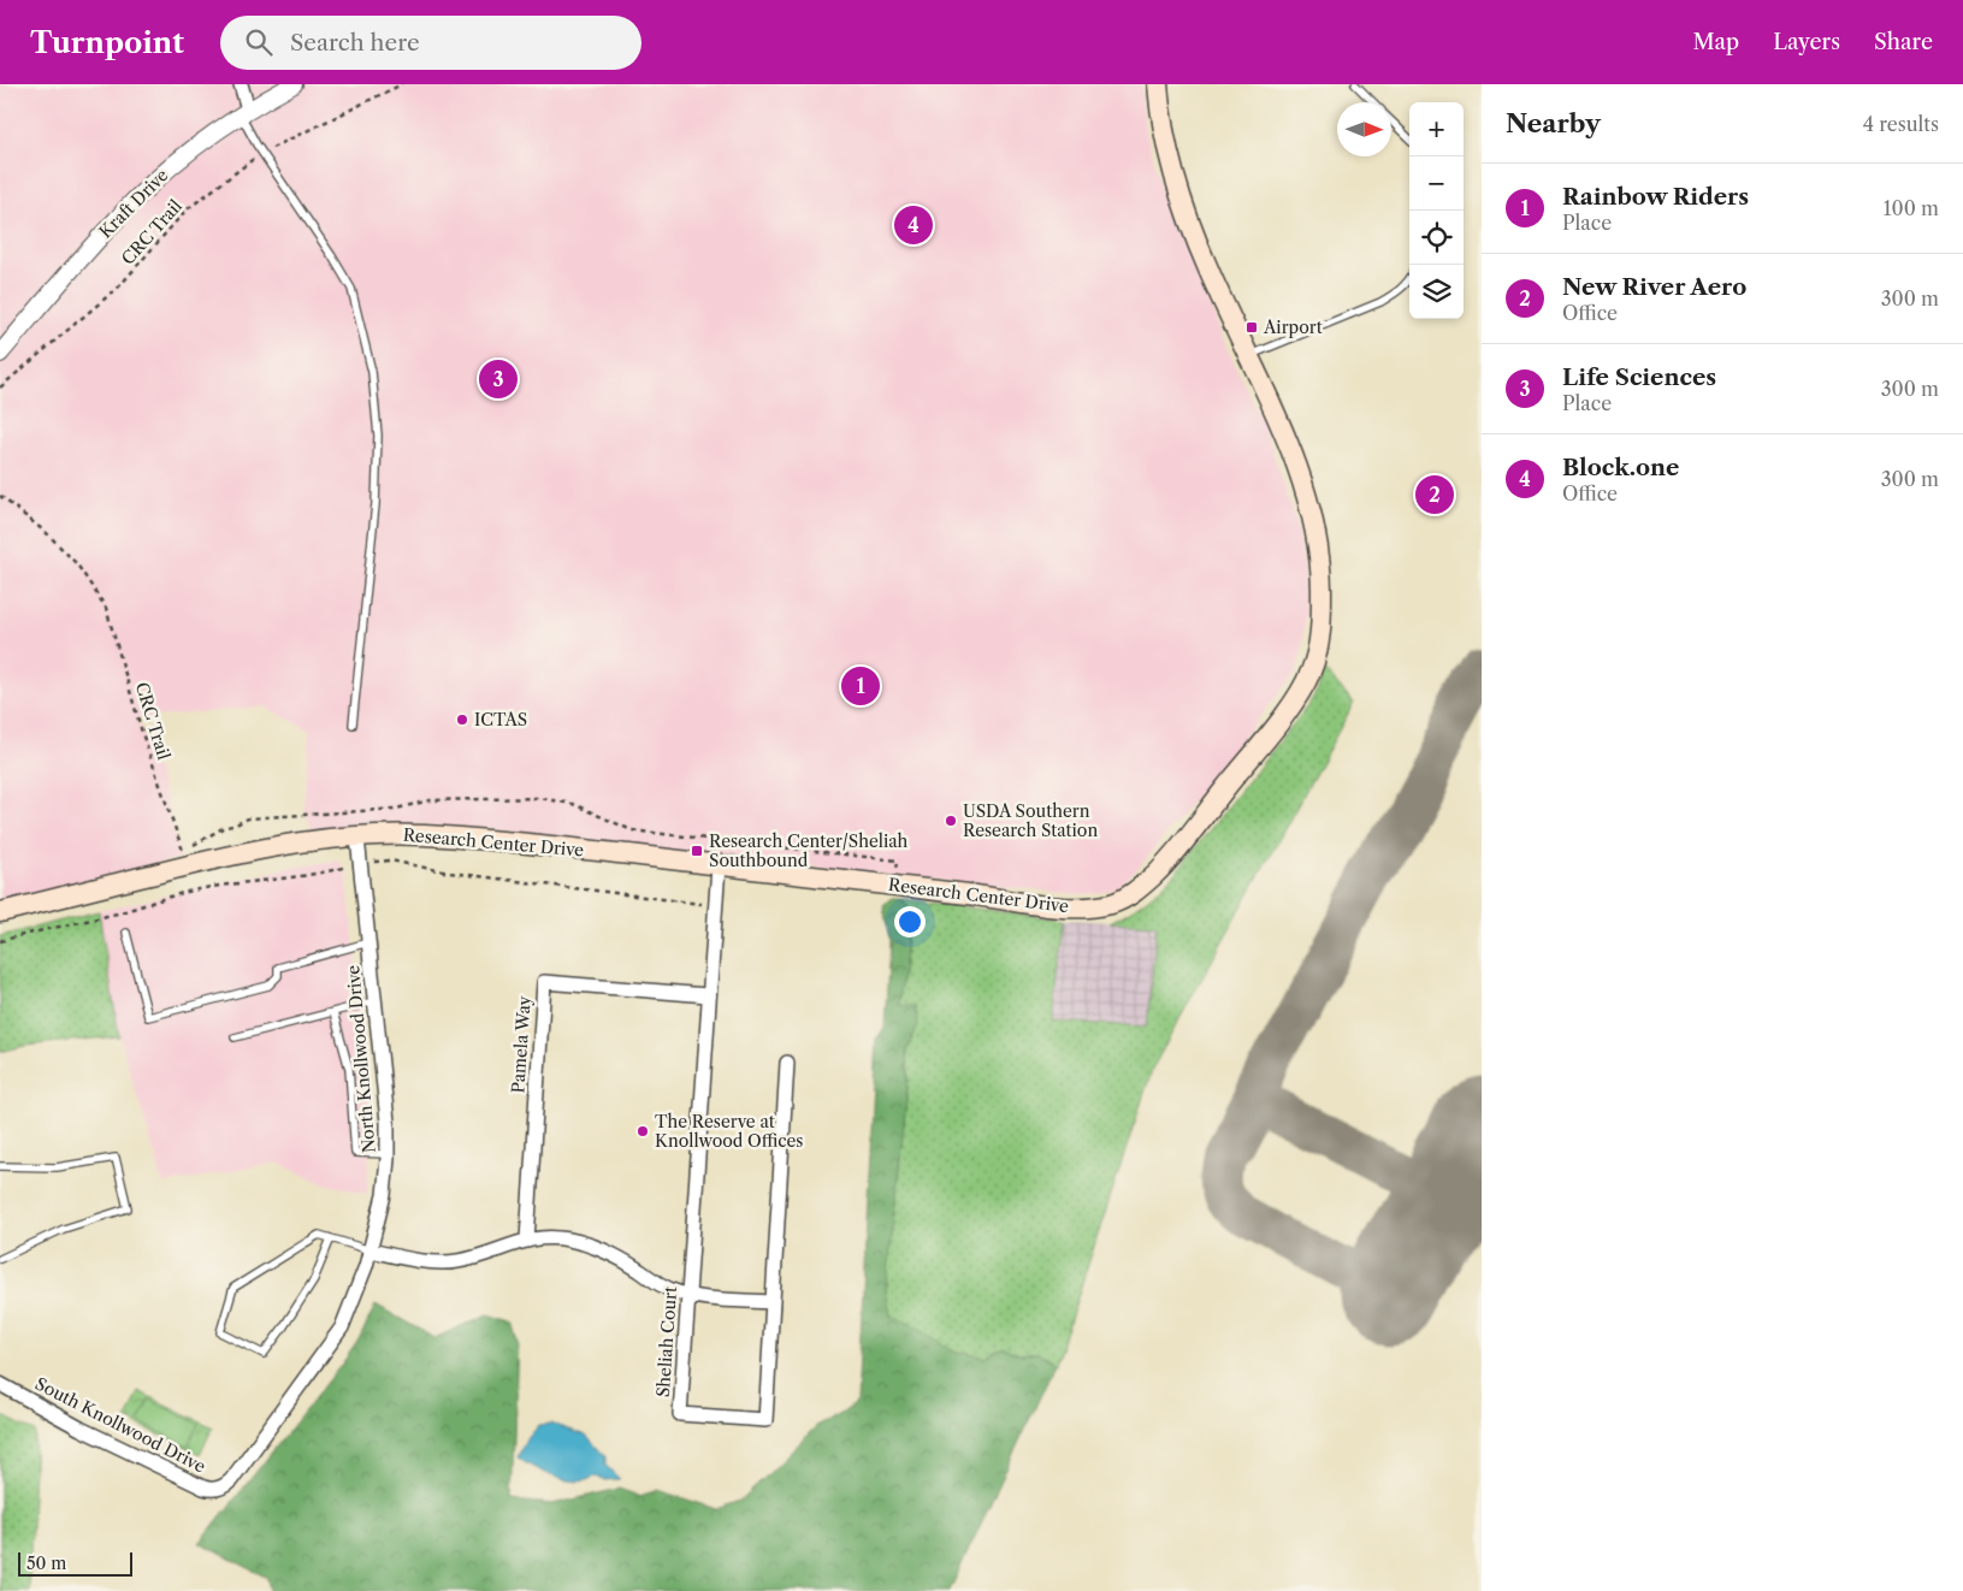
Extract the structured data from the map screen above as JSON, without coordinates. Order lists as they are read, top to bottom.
{
  "streets": {
    "main road": ["Research Center Drive"],
    "street": [
      "Kraft Drive",
      "Pamela Way",
      "North Knollwood Drive",
      "Sheliah Court",
      "South Knollwood Drive"
    ],
    "path": ["CRC Trail"]
  },
  "crossings": [
    ["Research Center Drive", "North Knollwood Drive"],
    ["Research Center Drive", "Sheliah Court"],
    ["Pamela Way", "Sheliah Court"],
    ["North Knollwood Drive", "South Knollwood Drive"]
  ],
  "places": {
    "transit": ["Airport", "Research Center/Sheliah Southbound"],
    "other": ["ICTAS", "USDA Southern Research Station", "The Reserve at Knollwood Offices"]
  },
  "scale_bar": "50 m",
  "north": "right",
  "page": {
    "header": "Turnpoint",
    "search": "Search here",
    "nav": ["Map", "Layers", "Share"],
    "heading": ["Nearby", "4 results"],
    "map_buttons": ["+", "−"],
    "list": [
      {
        "mark": "1",
        "name": "Rainbow Riders",
        "note": "Place",
        "value": "100 m"
      },
      {
        "mark": "2",
        "name": "New River Aero",
        "note": "Office",
        "value": "300 m"
      },
      {
        "mark": "3",
        "name": "Life Sciences",
        "note": "Place",
        "value": "300 m"
      },
      {
        "mark": "4",
        "name": "Block.one",
        "note": "Office",
        "value": "300 m"
      }
    ],
    "pins": [
      "4",
      "3",
      "2",
      "1"
    ],
    "scale": "50 m"
  }
}
